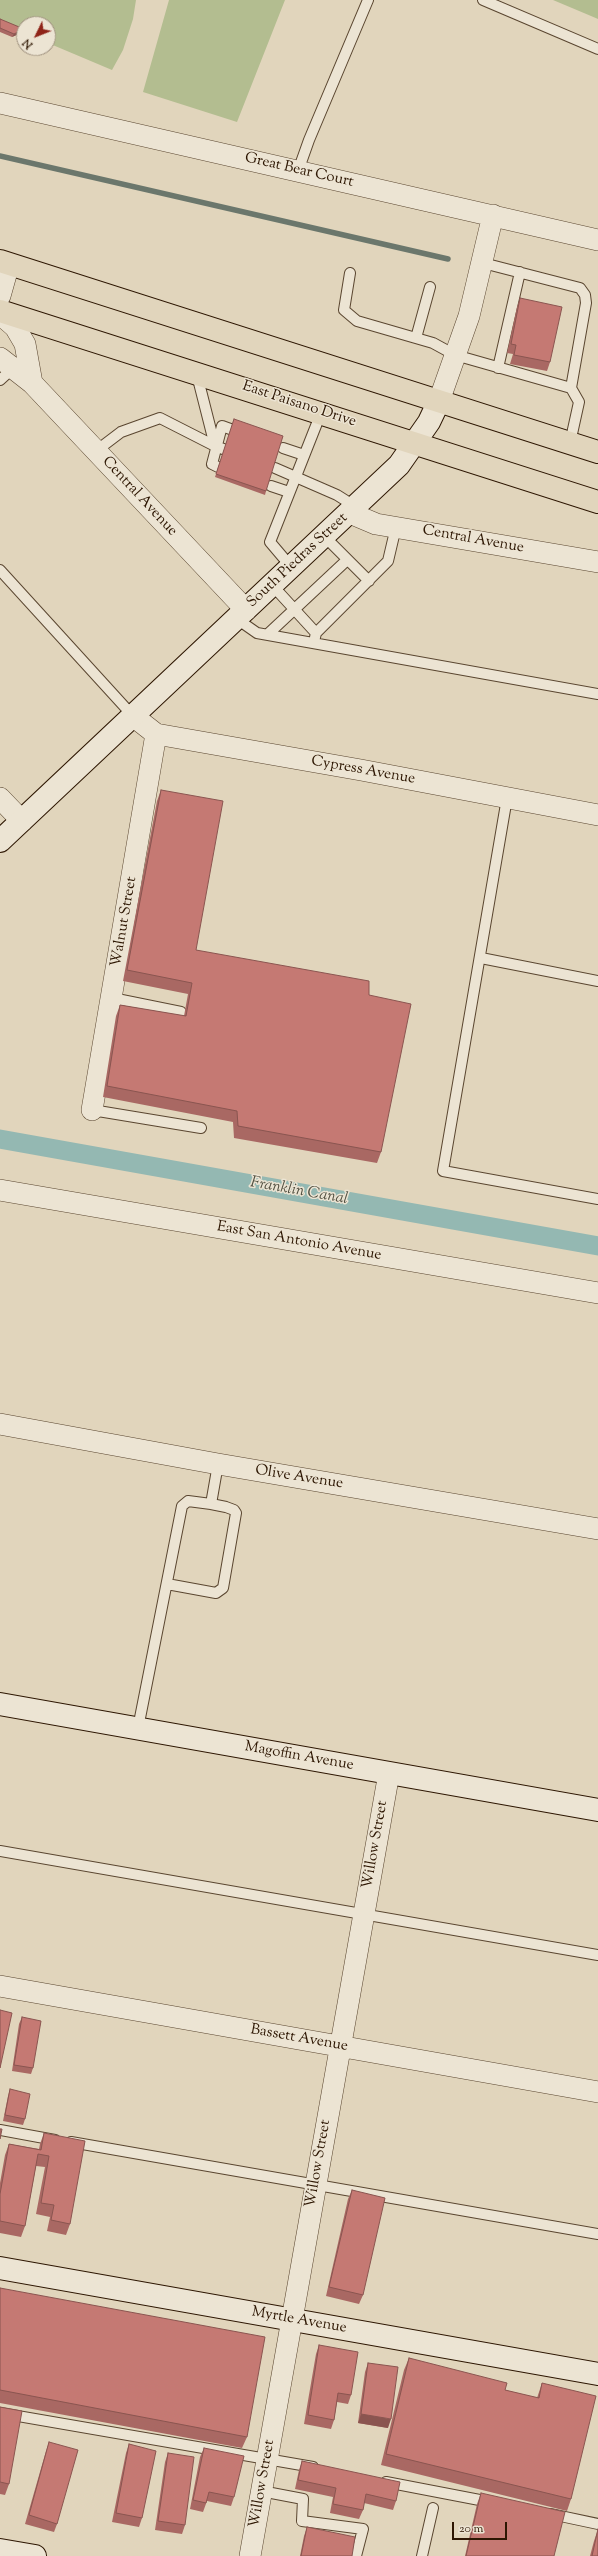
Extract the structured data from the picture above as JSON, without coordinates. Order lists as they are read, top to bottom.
{
  "streets": {
    "main road": ["East Paisano Drive"],
    "street": [
      "Great Bear Court",
      "Central Avenue",
      "South Piedras Street",
      "Cypress Avenue",
      "Walnut Street",
      "East San Antonio Avenue",
      "Olive Avenue",
      "Magoffin Avenue",
      "Willow Street",
      "Bassett Avenue",
      "Myrtle Avenue"
    ]
  },
  "crossings": [
    ["Great Bear Court", "South Piedras Street"],
    ["East Paisano Drive", "South Piedras Street"],
    ["Central Avenue", "South Piedras Street"],
    ["South Piedras Street", "Cypress Avenue"],
    ["Cypress Avenue", "Walnut Street"],
    ["Magoffin Avenue", "Willow Street"],
    ["Willow Street", "Bassett Avenue"],
    ["Willow Street", "Myrtle Avenue"]
  ],
  "water": ["Franklin Canal"],
  "scale_bar": "20 m",
  "north": "bottom left"
}
